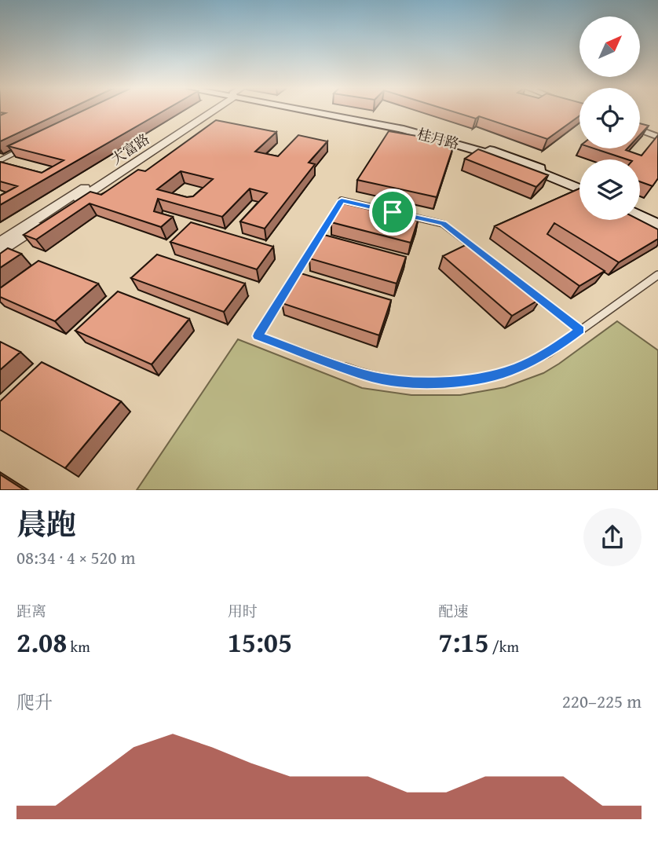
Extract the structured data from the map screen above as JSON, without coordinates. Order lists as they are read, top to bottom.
{
  "streets": {
    "main road": ["桂月路"],
    "street": ["大富路"]
  },
  "north": "top right",
  "page": {
    "heading": ["晨跑", "08:34 · 4 × 520 m"],
    "stats": [
      ["距离", "2.08 km"],
      ["用时", "15:05"],
      ["配速", "7:15 /km"]
    ],
    "chart": ["爬升", "220–225 m"]
  }
}
